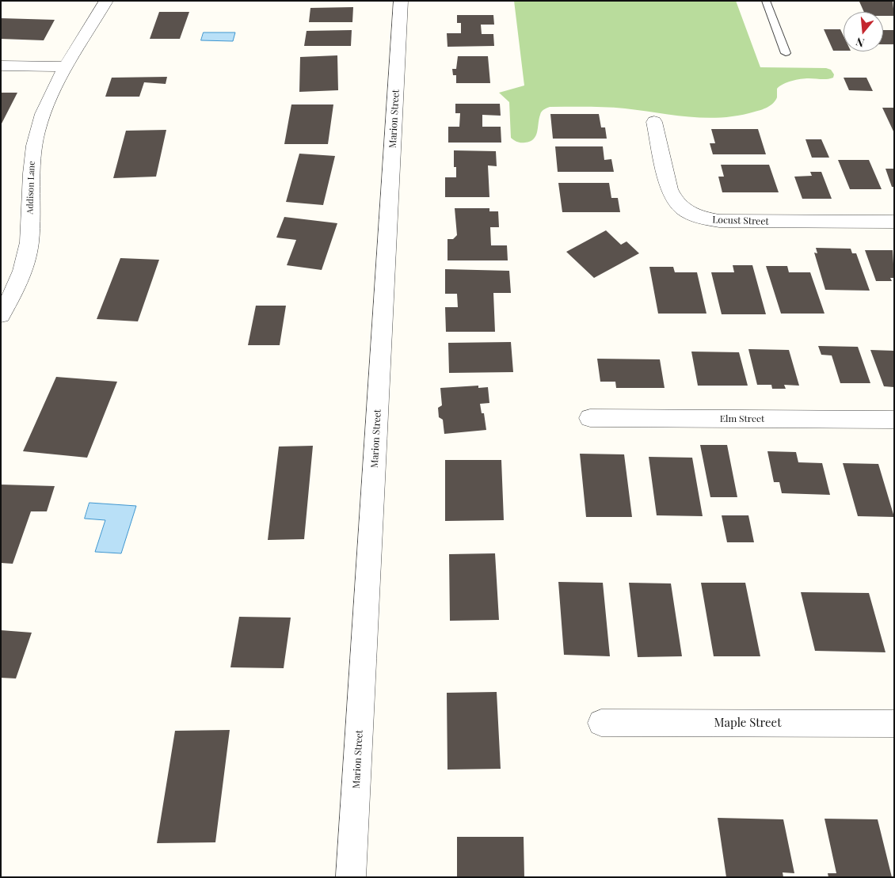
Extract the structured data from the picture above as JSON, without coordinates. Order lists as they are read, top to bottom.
{
  "streets": {
    "street": [
      "Marion Street",
      "Addison Lane",
      "Locust Street",
      "Elm Street",
      "Maple Street"
    ]
  },
  "north": "bottom"
}
